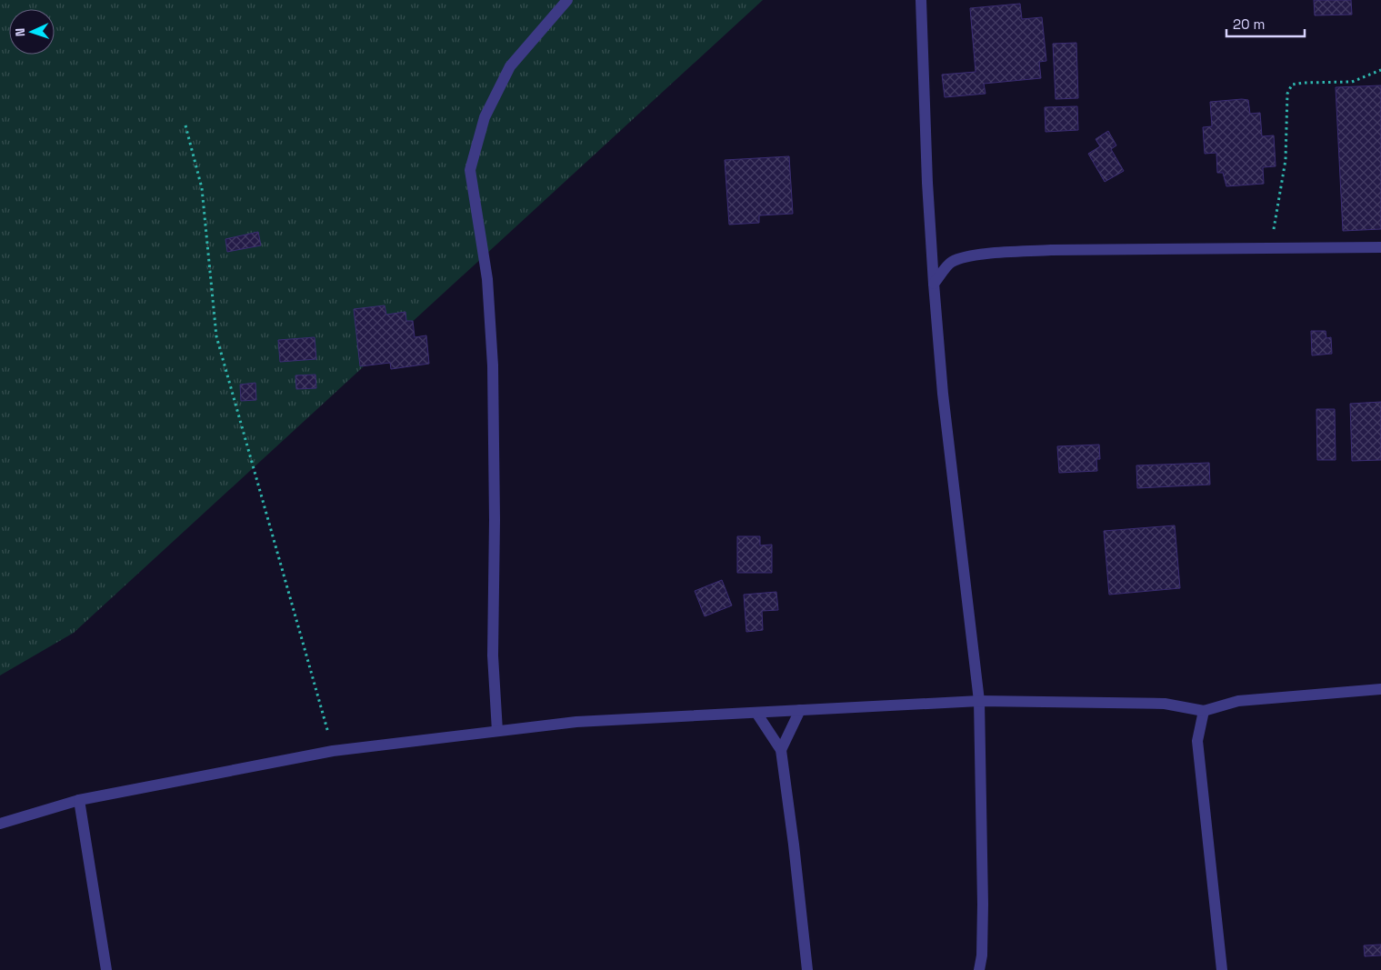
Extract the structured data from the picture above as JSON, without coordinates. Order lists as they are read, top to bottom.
{
  "scale_bar": "20 m",
  "north": "left"
}
